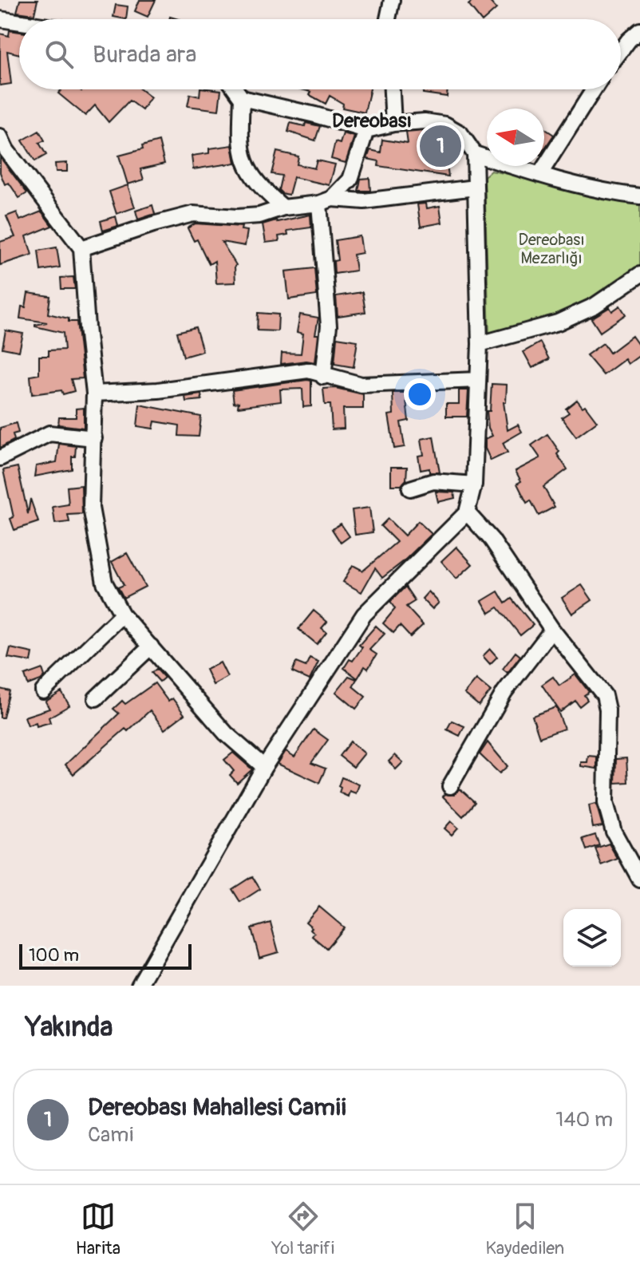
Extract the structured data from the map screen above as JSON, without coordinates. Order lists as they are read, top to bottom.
{
  "districts": ["Dereobası"],
  "parks": ["Dereobası Mezarlığı"],
  "scale_bar": "100 m",
  "north": "left",
  "page": {
    "search": "Burada ara",
    "pins": "1",
    "scale": "100 m",
    "heading": "Yakında",
    "list": [
      {
        "mark": "1",
        "name": "Dereobası Mahallesi Camii",
        "note": "Cami",
        "value": "140 m"
      }
    ],
    "nav": ["Harita", "Yol tarifi", "Kaydedilen"]
  }
}
